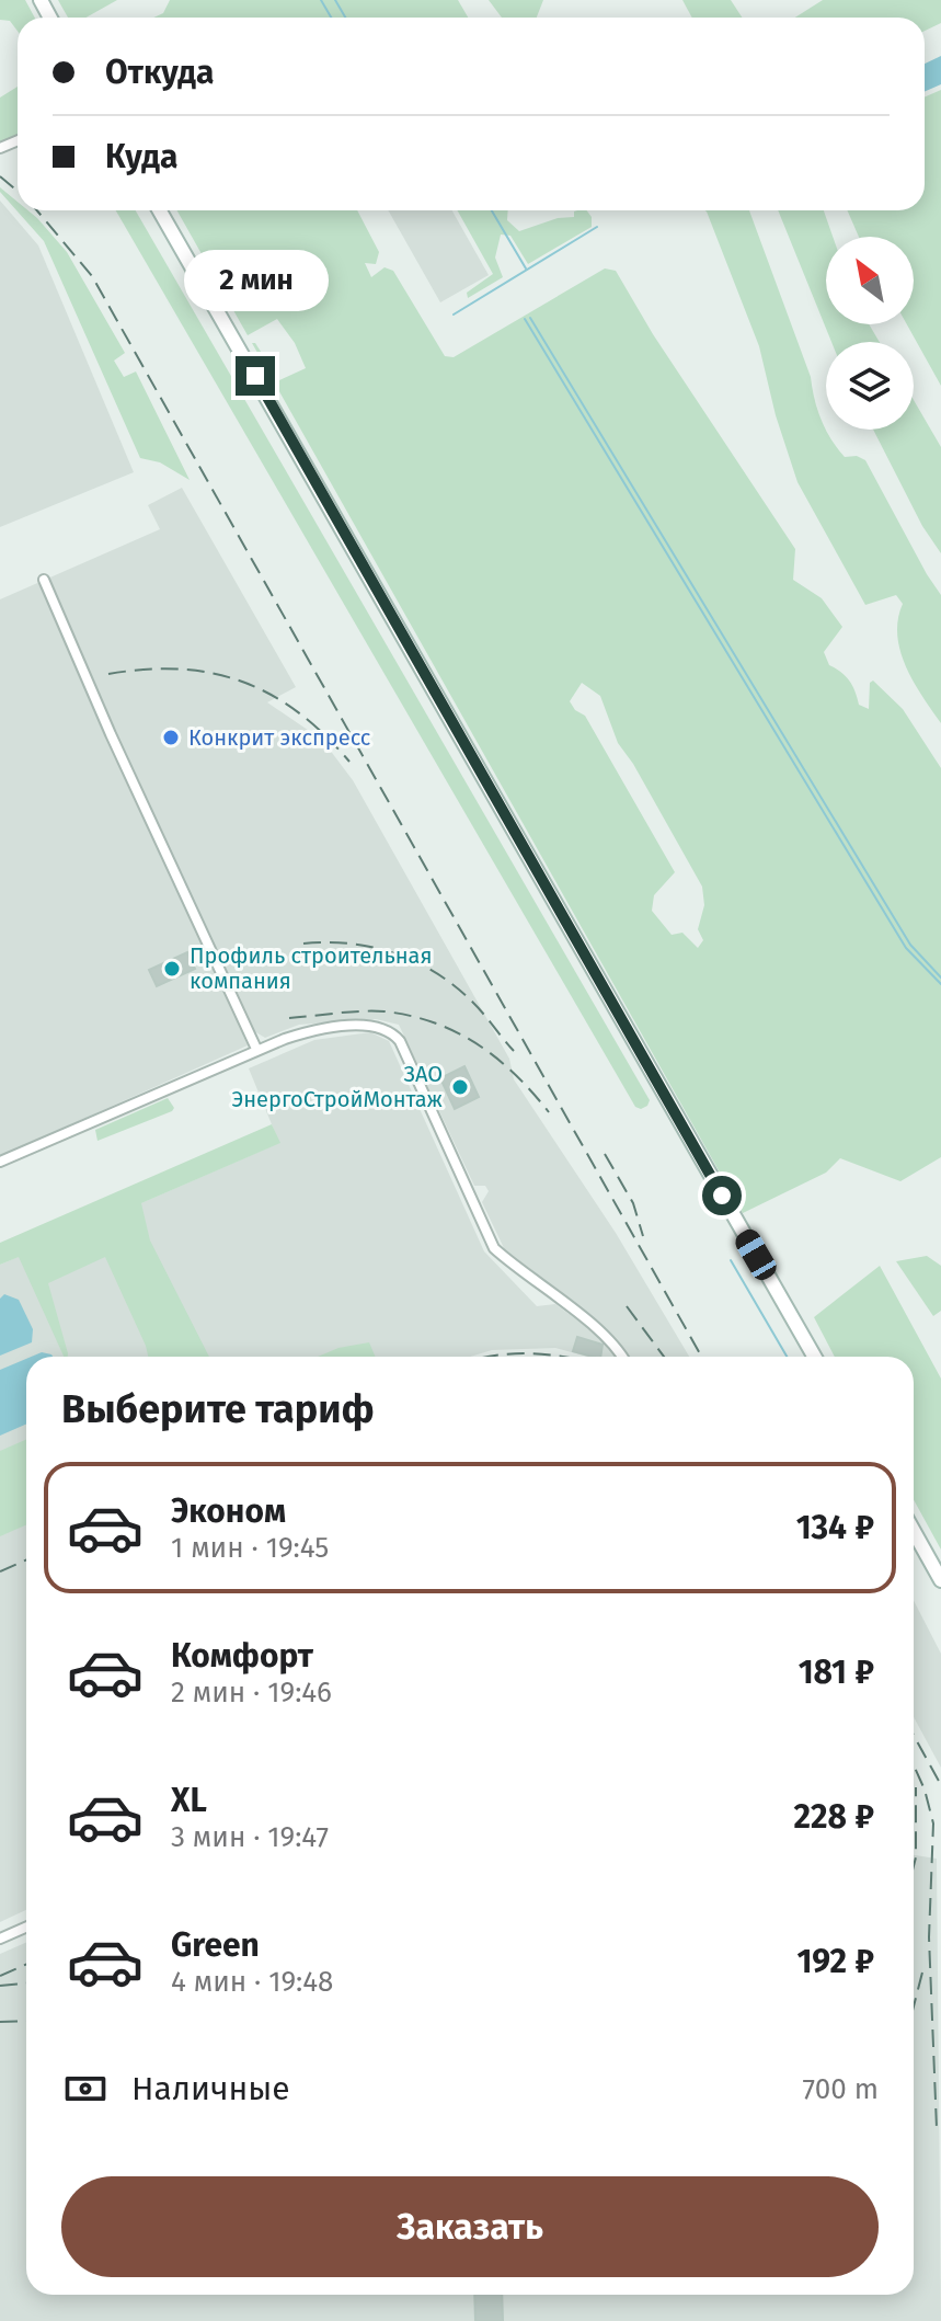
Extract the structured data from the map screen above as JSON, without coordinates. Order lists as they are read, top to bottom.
{
  "places": ["Конкрит экспресс", "Профиль строительная компания", "ЗАО ЭнергоСтройМонтаж"],
  "north": "top left",
  "page": {
    "banner": ["Откуда", "Куда"],
    "bubble": "2 мин",
    "heading": "Выберите тариф",
    "list": [
      {
        "name": "Эконом",
        "note": "1 мин · 19:45",
        "value": "134 ₽"
      },
      {
        "name": "Комфорт",
        "note": "2 мин · 19:46",
        "value": "181 ₽"
      },
      {
        "name": "XL",
        "note": "3 мин · 19:47",
        "value": "228 ₽"
      },
      {
        "name": "Green",
        "note": "4 мин · 19:48",
        "value": "192 ₽"
      }
    ],
    "pay": ["Наличные", "700 m"],
    "buttons": "Заказать"
  }
}
